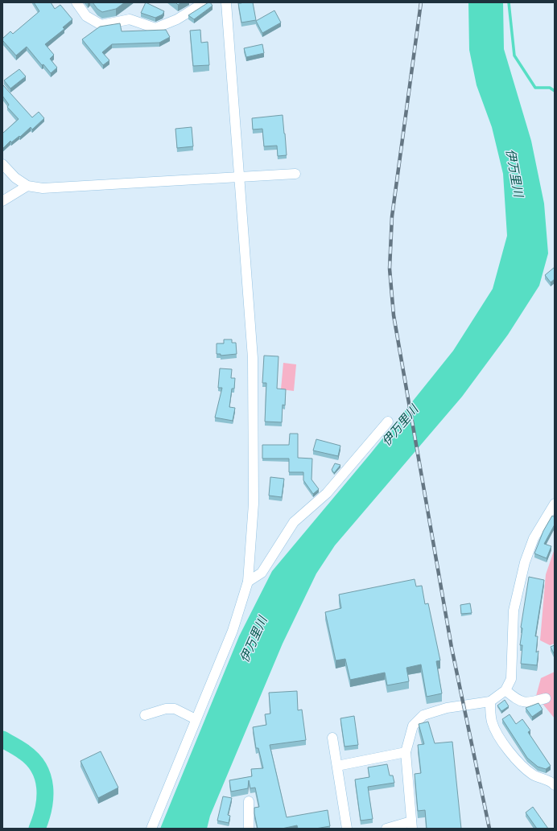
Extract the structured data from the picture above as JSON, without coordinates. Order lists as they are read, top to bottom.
{
  "water": ["伊万里川"]
}
